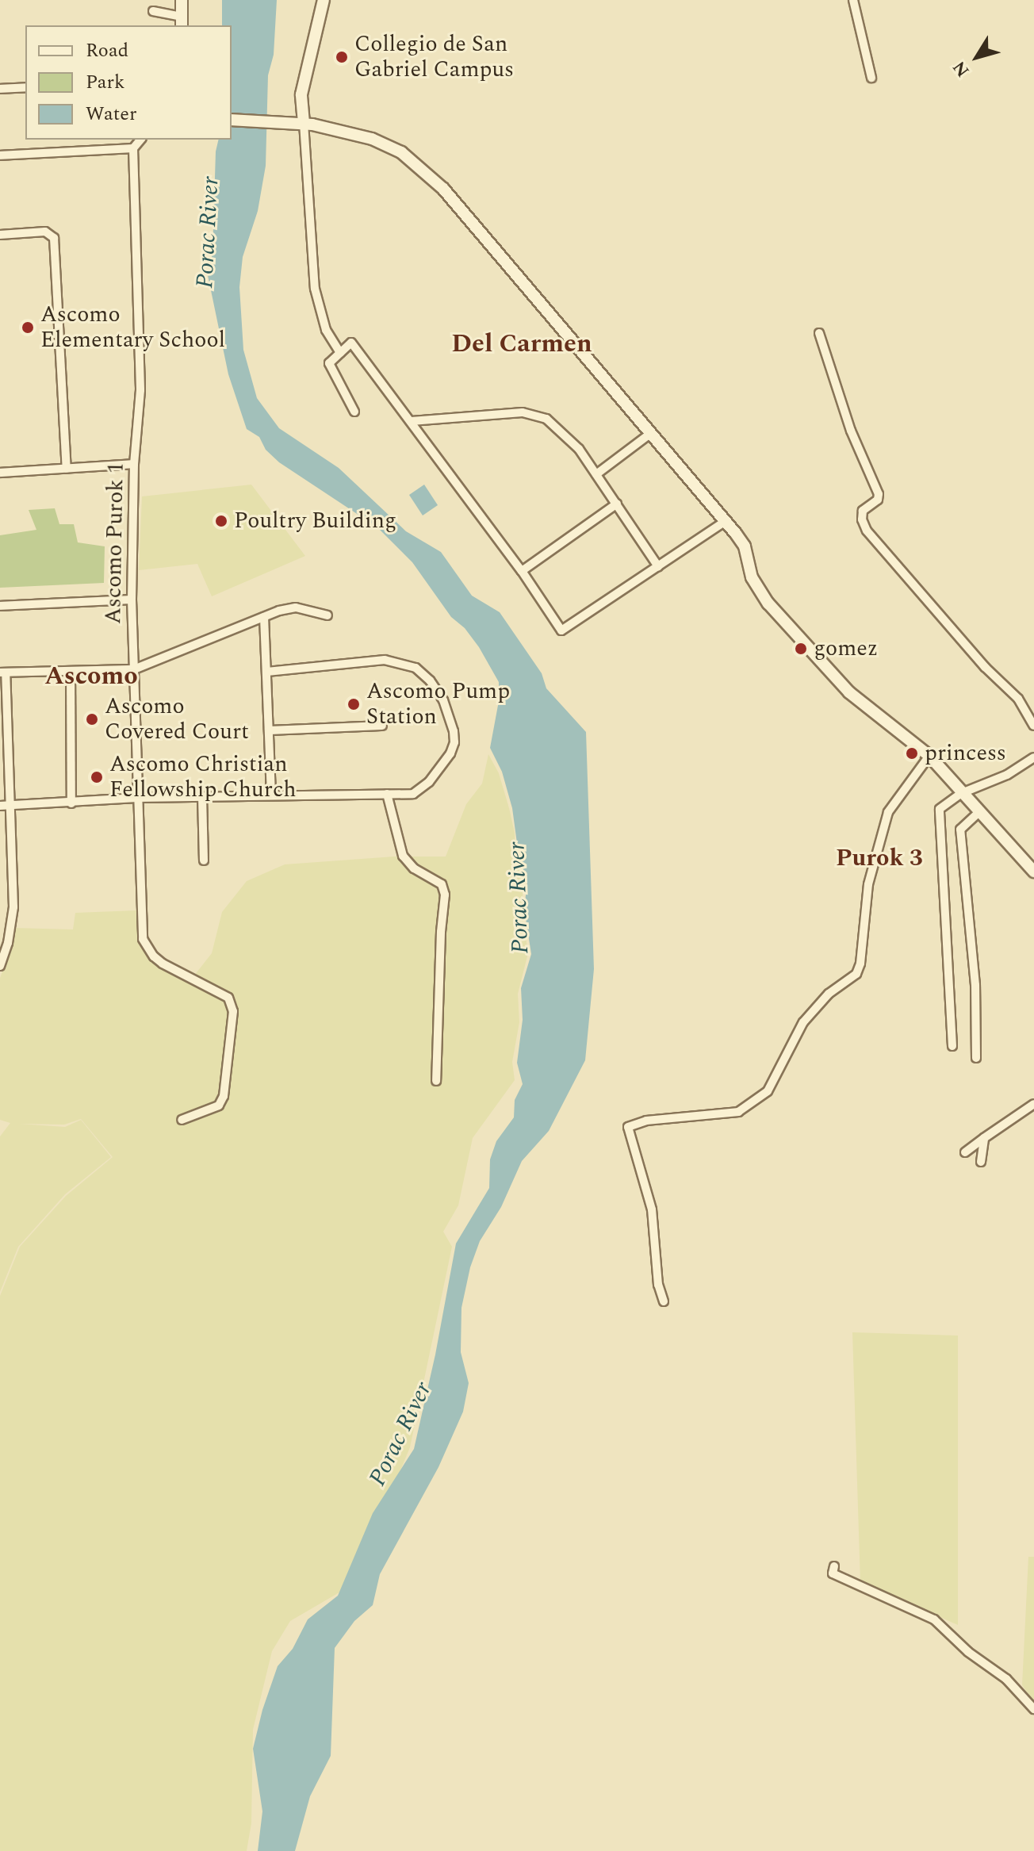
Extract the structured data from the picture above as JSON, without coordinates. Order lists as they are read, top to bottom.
{
  "streets": {
    "street": ["Ascomo Purok 1"]
  },
  "districts": ["Del Carmen", "Ascomo", "Purok 3"],
  "water": ["Porac River"],
  "places": [
    "Collegio de San Gabriel Campus",
    "Ascomo Elementary School",
    "Poultry Building",
    "gomez",
    "Ascomo Pump Station",
    "Ascomo Covered Court",
    "princess",
    "Ascomo Christian Fellowship Church"
  ],
  "legend": ["Road", "Park", "Water"],
  "north": "bottom left"
}
